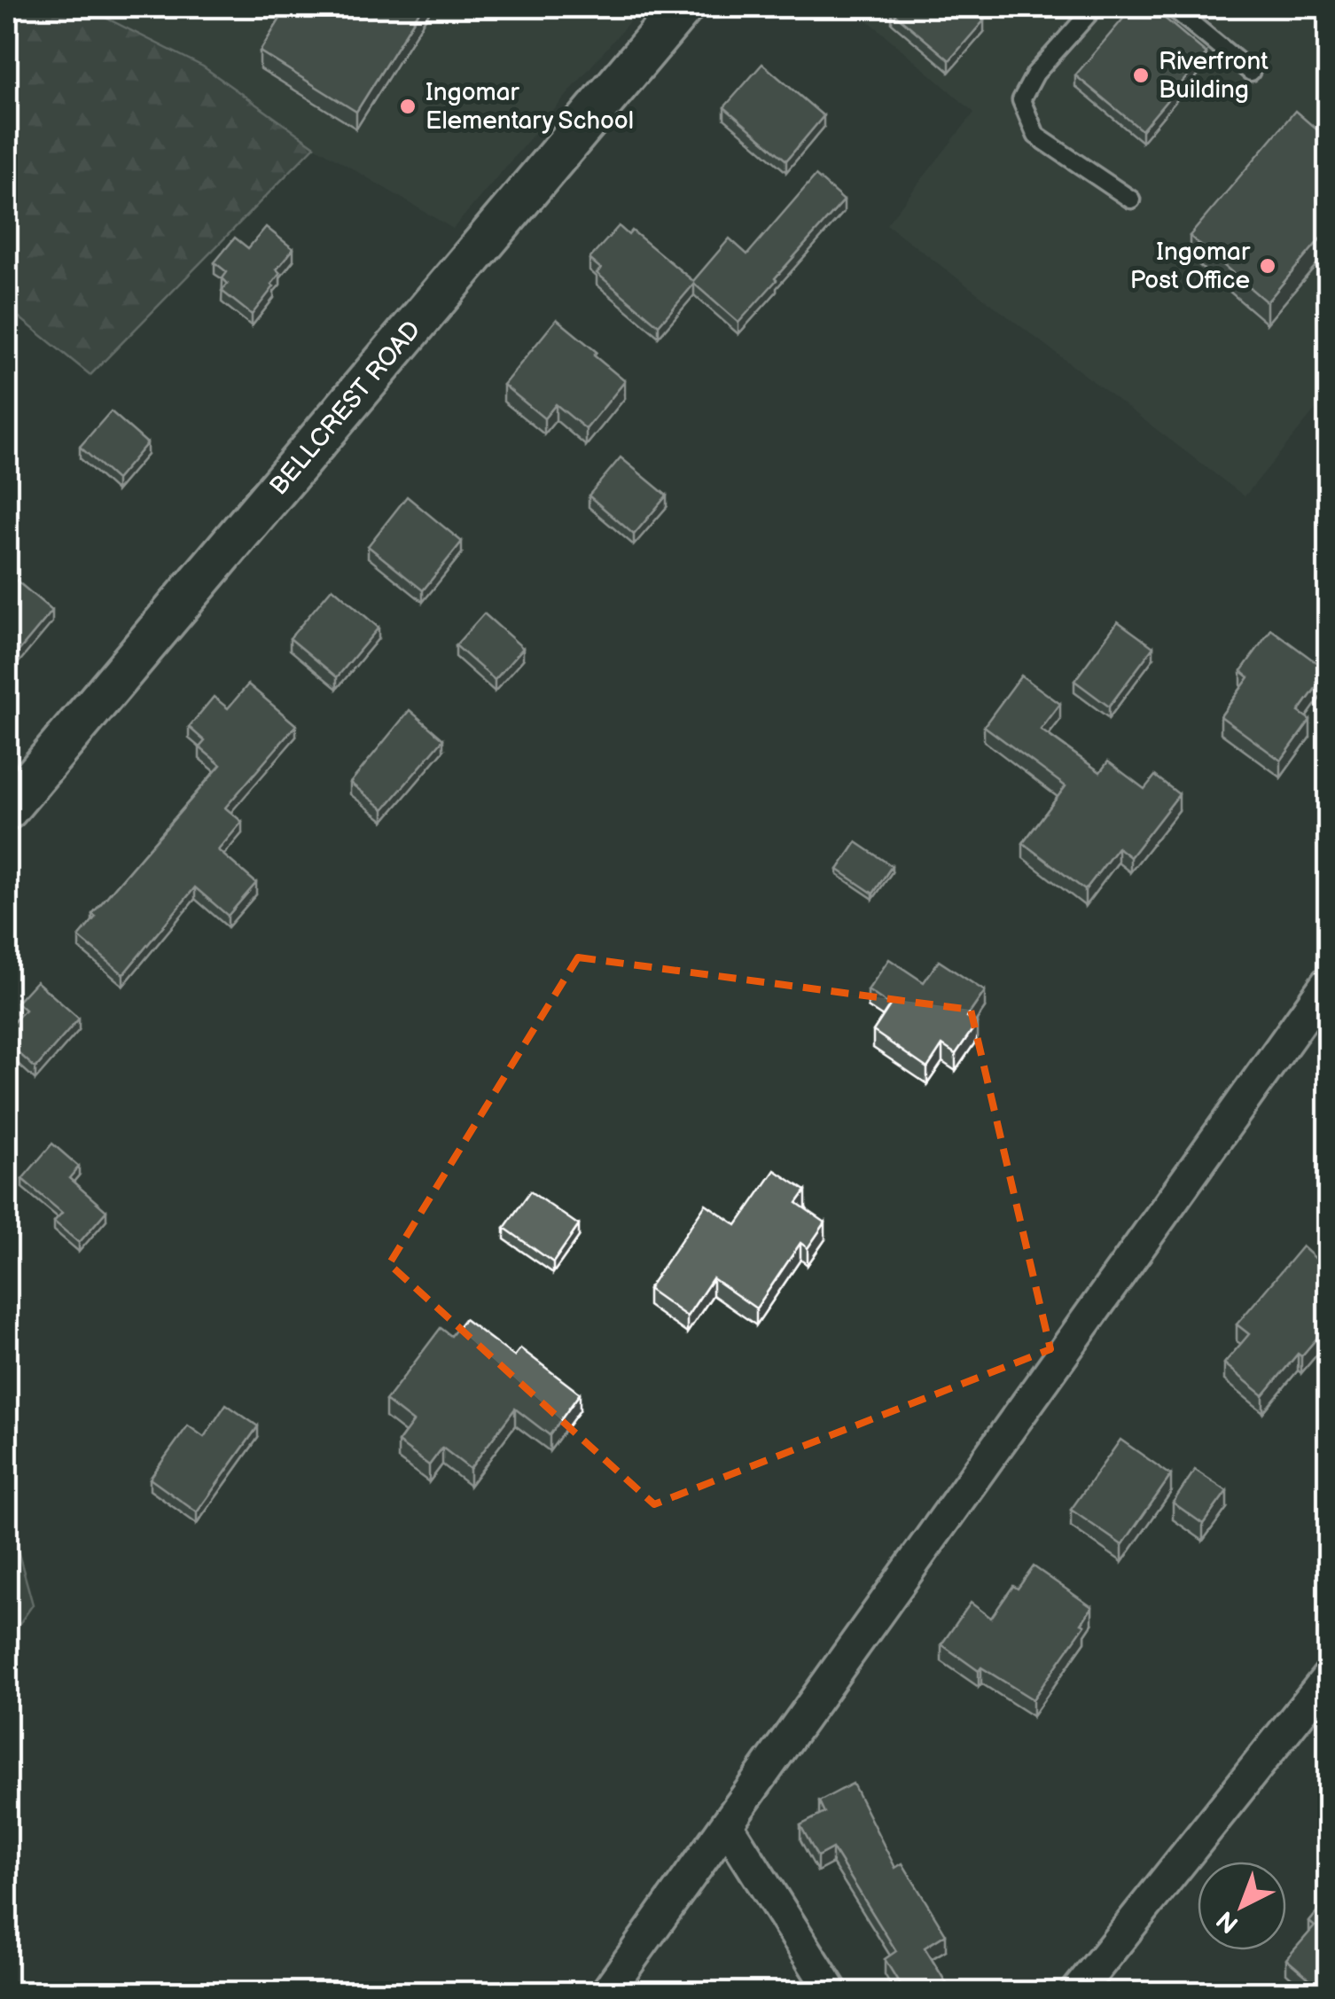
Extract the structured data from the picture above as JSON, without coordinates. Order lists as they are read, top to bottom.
{
  "streets": {
    "street": ["BELLCREST ROAD"]
  },
  "places": ["Riverfront Building", "Ingomar Elementary School", "Ingomar Post Office"],
  "north": "bottom left"
}
